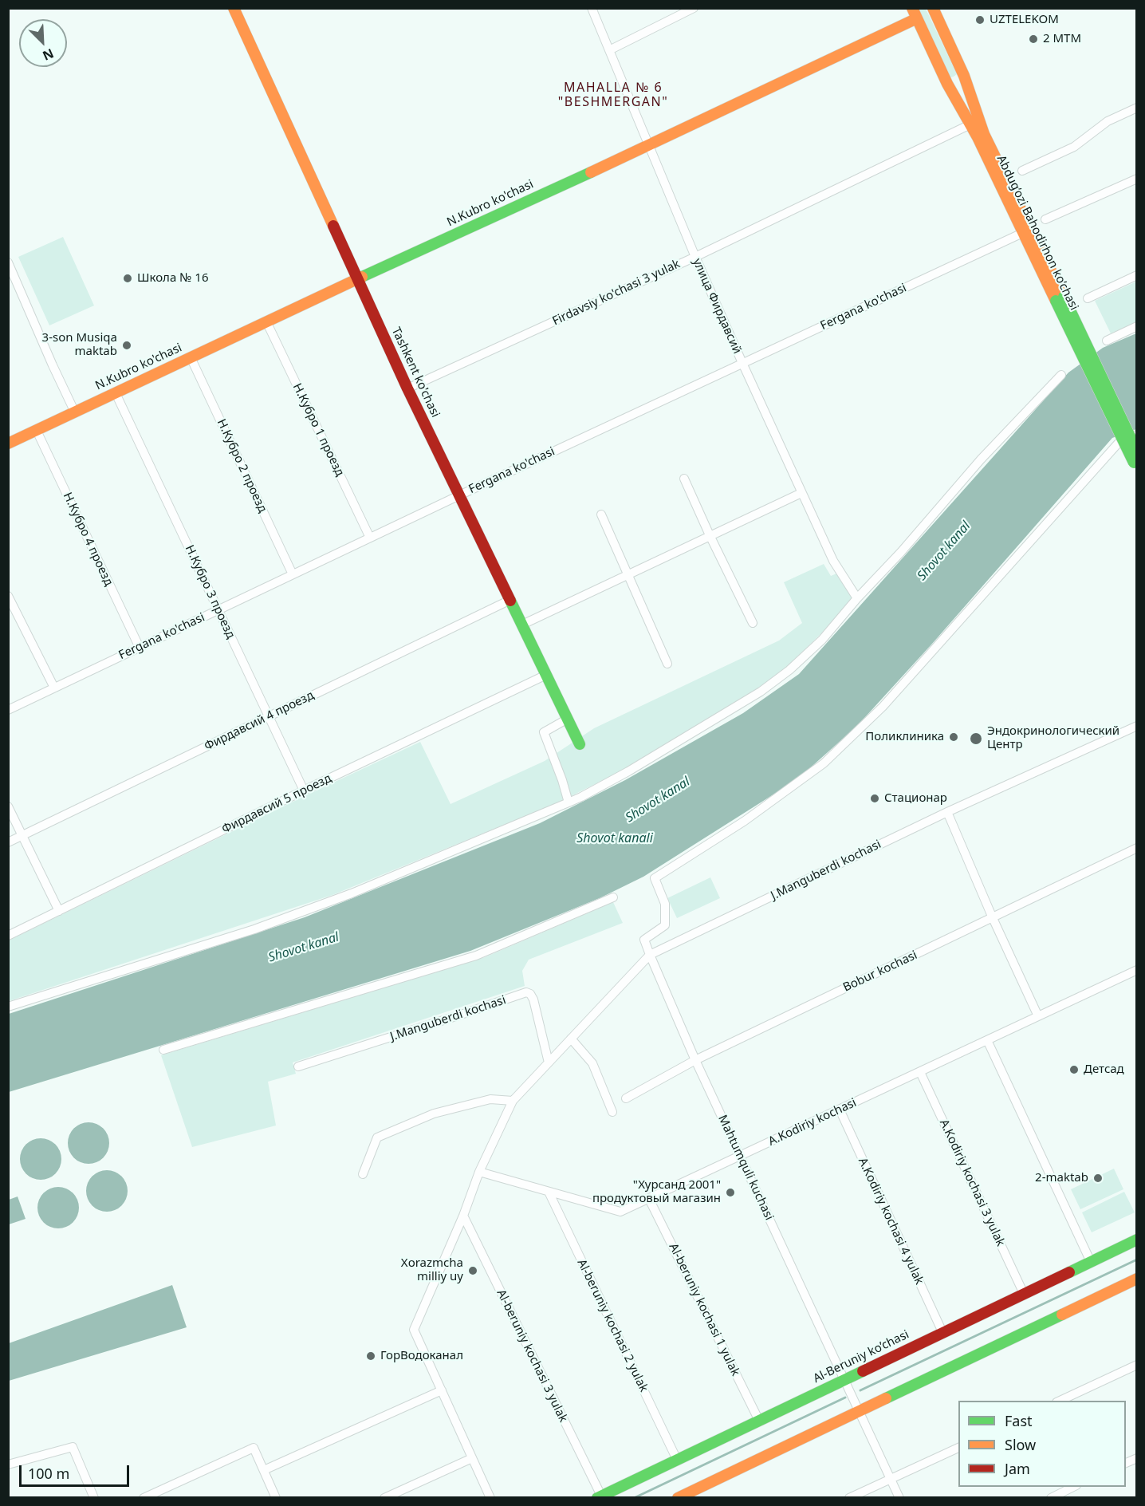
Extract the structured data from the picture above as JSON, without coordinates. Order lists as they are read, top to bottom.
{
  "streets": {
    "main road": [
      "N.Kubro ko'chasi",
      "Abdug’ozi Bahodirhon ko’chasi",
      "Tashkent ko'chasi",
      "Al-Beruniy ko’chasi"
    ],
    "street": [
      "Firdavsiy ko'chasi 3 yulak",
      "улица Фирдавсий",
      "Fergana ko'chasi",
      "Н.Кубро 1 проезд",
      "Н.Кубро 2 проезд",
      "Н.Кубро 4 проезд",
      "Н.Кубро 3 проезд",
      "Фирдавсий 4 проезд",
      "Фирдавсий 5 проезд",
      "J.Manguberdi kochasi",
      "Bobur kochasi",
      "A.Kodiriy kochasi",
      "Mahtumquli kuchasi",
      "A.Kodiriy kochasi 3 yulak",
      "A.Kodiriy kochasi 4 yulak",
      "Al-beruniy kochasi 1 yulak",
      "Al-beruniy kochasi 2 yulak",
      "Al-beruniy kochasi 3 yulak"
    ]
  },
  "crossings": [
    ["N.Kubro ko'chasi", "Abdug’ozi Bahodirhon ko’chasi"],
    ["N.Kubro ko'chasi", "улица Фирдавсий"],
    ["N.Kubro ko'chasi", "Tashkent ko'chasi"],
    ["N.Kubro ko'chasi", "Н.Кубро 1 проезд"],
    ["N.Kubro ko'chasi", "Н.Кубро 2 проезд"],
    ["N.Kubro ko'chasi", "Н.Кубро 4 проезд"],
    ["N.Kubro ko'chasi", "Н.Кубро 3 проезд"],
    ["Abdug’ozi Bahodirhon ko’chasi", "Firdavsiy ko'chasi 3 yulak"],
    ["Firdavsiy ko'chasi 3 yulak", "улица Фирдавсий"],
    ["Firdavsiy ko'chasi 3 yulak", "Tashkent ko'chasi"],
    ["улица Фирдавсий", "Fergana ko'chasi"],
    ["Fergana ko'chasi", "Tashkent ko'chasi"],
    ["Fergana ko'chasi", "Н.Кубро 1 проезд"],
    ["Fergana ko'chasi", "Н.Кубро 2 проезд"],
    ["Fergana ko'chasi", "Н.Кубро 4 проезд"],
    ["Fergana ko'chasi", "Н.Кубро 3 проезд"],
    ["Tashkent ko'chasi", "Фирдавсий 4 проезд"],
    ["Tashkent ko'chasi", "Фирдавсий 5 проезд"],
    ["Н.Кубро 3 проезд", "Фирдавсий 4 проезд"],
    ["Н.Кубро 3 проезд", "Фирдавсий 5 проезд"],
    ["J.Manguberdi kochasi", "A.Kodiriy kochasi"],
    ["J.Manguberdi kochasi", "Mahtumquli kuchasi"],
    ["J.Manguberdi kochasi", "Al-beruniy kochasi 3 yulak"],
    ["Bobur kochasi", "Mahtumquli kuchasi"],
    ["A.Kodiriy kochasi", "Mahtumquli kuchasi"],
    ["A.Kodiriy kochasi", "A.Kodiriy kochasi 3 yulak"],
    ["A.Kodiriy kochasi", "A.Kodiriy kochasi 4 yulak"],
    ["A.Kodiriy kochasi", "Al-beruniy kochasi 1 yulak"],
    ["A.Kodiriy kochasi", "Al-beruniy kochasi 2 yulak"],
    ["Mahtumquli kuchasi", "Al-Beruniy ko’chasi"],
    ["A.Kodiriy kochasi 3 yulak", "Al-Beruniy ko’chasi"],
    ["A.Kodiriy kochasi 4 yulak", "Al-Beruniy ko’chasi"],
    ["Al-beruniy kochasi 1 yulak", "Al-Beruniy ko’chasi"],
    ["Al-beruniy kochasi 2 yulak", "Al-Beruniy ko’chasi"],
    ["Al-beruniy kochasi 3 yulak", "Al-Beruniy ko’chasi"]
  ],
  "districts": ["MAHALLA № 6 \"BESHMERGAN\""],
  "water": ["Shovot kanal", "Shovot kanali"],
  "places": [
    "UZTELEKOM",
    "2 MTM",
    "Школа № 16",
    "3-son Musiqa maktab",
    "Поликлиника",
    "Эндокринологический Центр",
    "Стационар",
    "Детсад",
    "2-maktab",
    "\"Хурсанд 2001\" продуктовый магазин",
    "Xorazmcha milliy uy",
    "ГорВодоканал"
  ],
  "legend": ["Fast", "Slow", "Jam"],
  "scale_bar": "100 m",
  "north": "bottom right"
}
